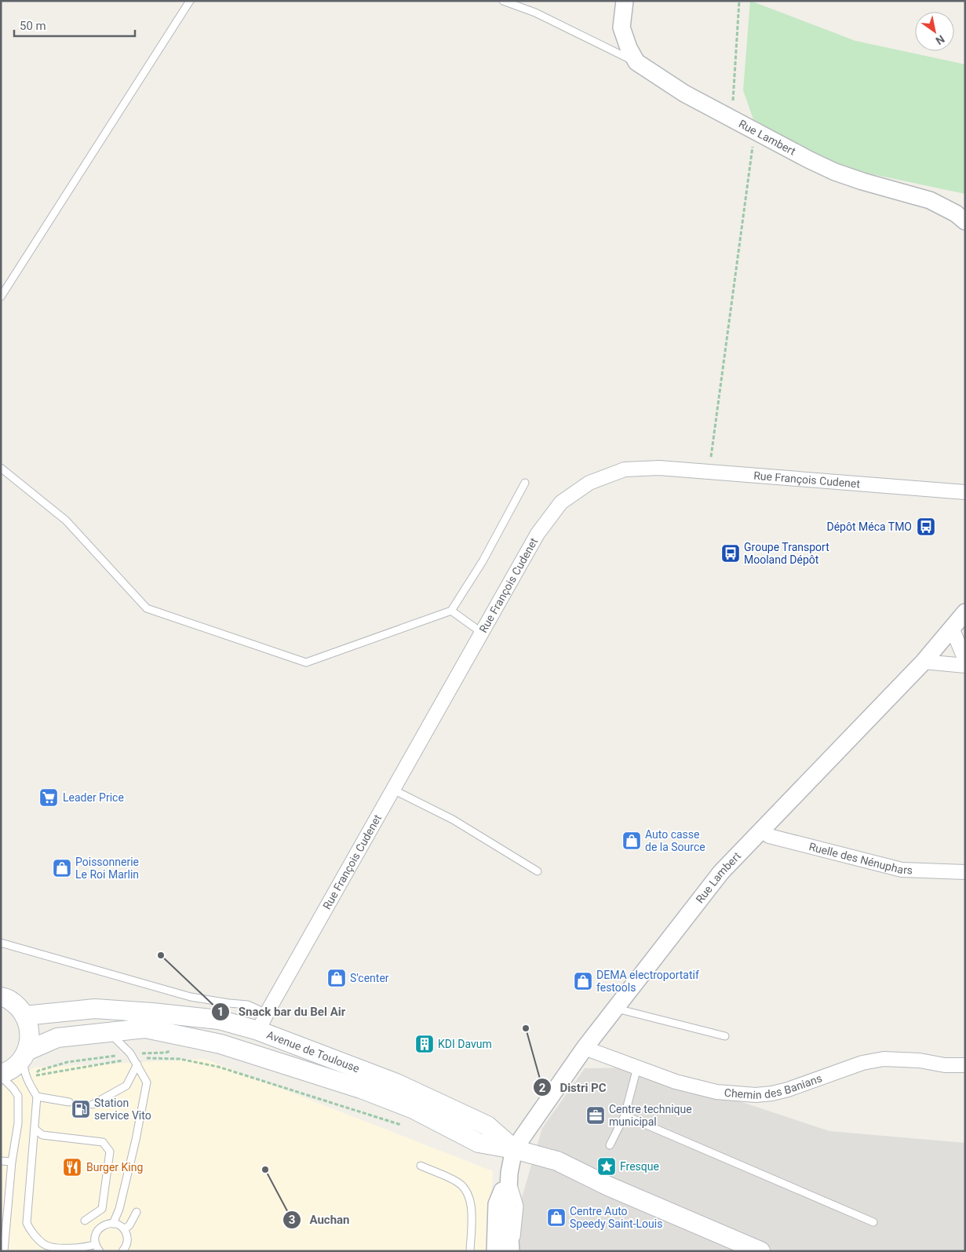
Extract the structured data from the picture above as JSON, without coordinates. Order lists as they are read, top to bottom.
{
  "streets": {
    "main road": ["Avenue de Toulouse"],
    "street": [
      "Rue Lambert",
      "Rue François Cudenet",
      "Ruelle des Nénuphars",
      "Chemin des Banians"
    ]
  },
  "crossings": [
    ["Rue Lambert", "Ruelle des Nénuphars"],
    ["Rue Lambert", "Avenue de Toulouse"],
    ["Rue Lambert", "Chemin des Banians"],
    ["Rue François Cudenet", "Avenue de Toulouse"]
  ],
  "places": {
    "bus stop": ["Dépôt Méca TMO", "Groupe Transport Mooland Dépôt"],
    "supermarket": ["Leader Price"],
    "shop": [
      "Auto casse de la Source",
      "Poissonnerie Le Roi Marlin",
      "S'center",
      "DEMA electroportatif festools",
      "Centre Auto Speedy Saint-Louis"
    ],
    "other": ["Snack bar du Bel Air", "Distri PC", "Auchan"],
    "building": ["KDI Davum"],
    "fuel station": ["Station service Vito"],
    "office": ["Centre technique municipal"],
    "place": ["Fresque"],
    "restaurant": ["Burger King"]
  },
  "scale_bar": "50 m",
  "north": "bottom right"
}
